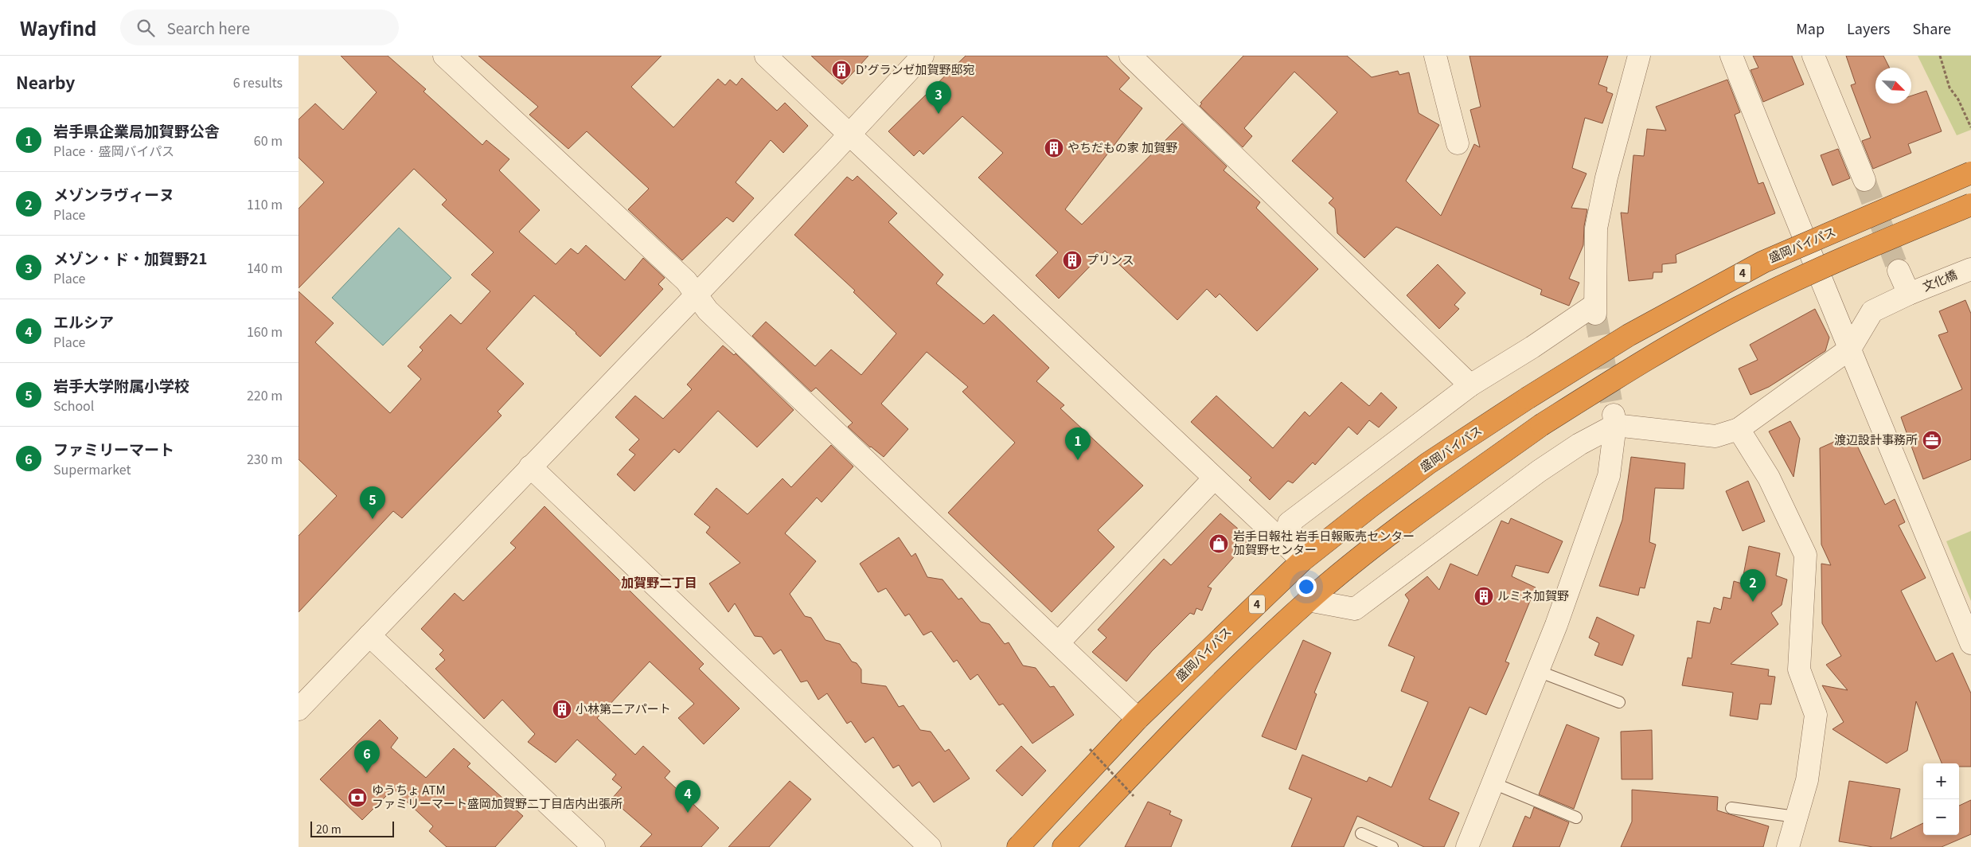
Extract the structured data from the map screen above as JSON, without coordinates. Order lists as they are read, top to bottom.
{
  "streets": {
    "highway": ["盛岡バイパス", "4"],
    "street": ["文化橋"]
  },
  "districts": ["加賀野二丁目"],
  "places": {
    "building": [
      "D’グランゼ加賀野邸宛",
      "やちだもの家 加賀野",
      "プリンス",
      "ルミネ加賀野",
      "小林第二アパート"
    ],
    "office": ["渡辺設計事務所"],
    "shop": ["岩手日報社 岩手日報販売センター 加賀野センター"],
    "bank": ["ゆうちょ ATM ファミリーマート盛岡加賀野二丁目店内出張所"]
  },
  "scale_bar": "20 m",
  "north": "bottom right",
  "page": {
    "header": "Wayfind",
    "search": "Search here",
    "nav": ["Map", "Layers", "Share"],
    "heading": ["Nearby", "6 results"],
    "pins": [
      "3",
      "1",
      "5",
      "2",
      "6",
      "4"
    ],
    "list": [
      {
        "mark": "1",
        "name": "岩手県企業局加賀野公舎",
        "note": "Place · 盛岡バイパス",
        "value": "60 m"
      },
      {
        "mark": "2",
        "name": "メゾンラヴィーヌ",
        "note": "Place",
        "value": "110 m"
      },
      {
        "mark": "3",
        "name": "メゾン・ド・加賀野21",
        "note": "Place",
        "value": "140 m"
      },
      {
        "mark": "4",
        "name": "エルシア",
        "note": "Place",
        "value": "160 m"
      },
      {
        "mark": "5",
        "name": "岩手大学附属小学校",
        "note": "School",
        "value": "220 m"
      },
      {
        "mark": "6",
        "name": "ファミリーマート",
        "note": "Supermarket",
        "value": "230 m"
      }
    ],
    "map_buttons": ["+", "−"],
    "scale": "20 m"
  }
}
